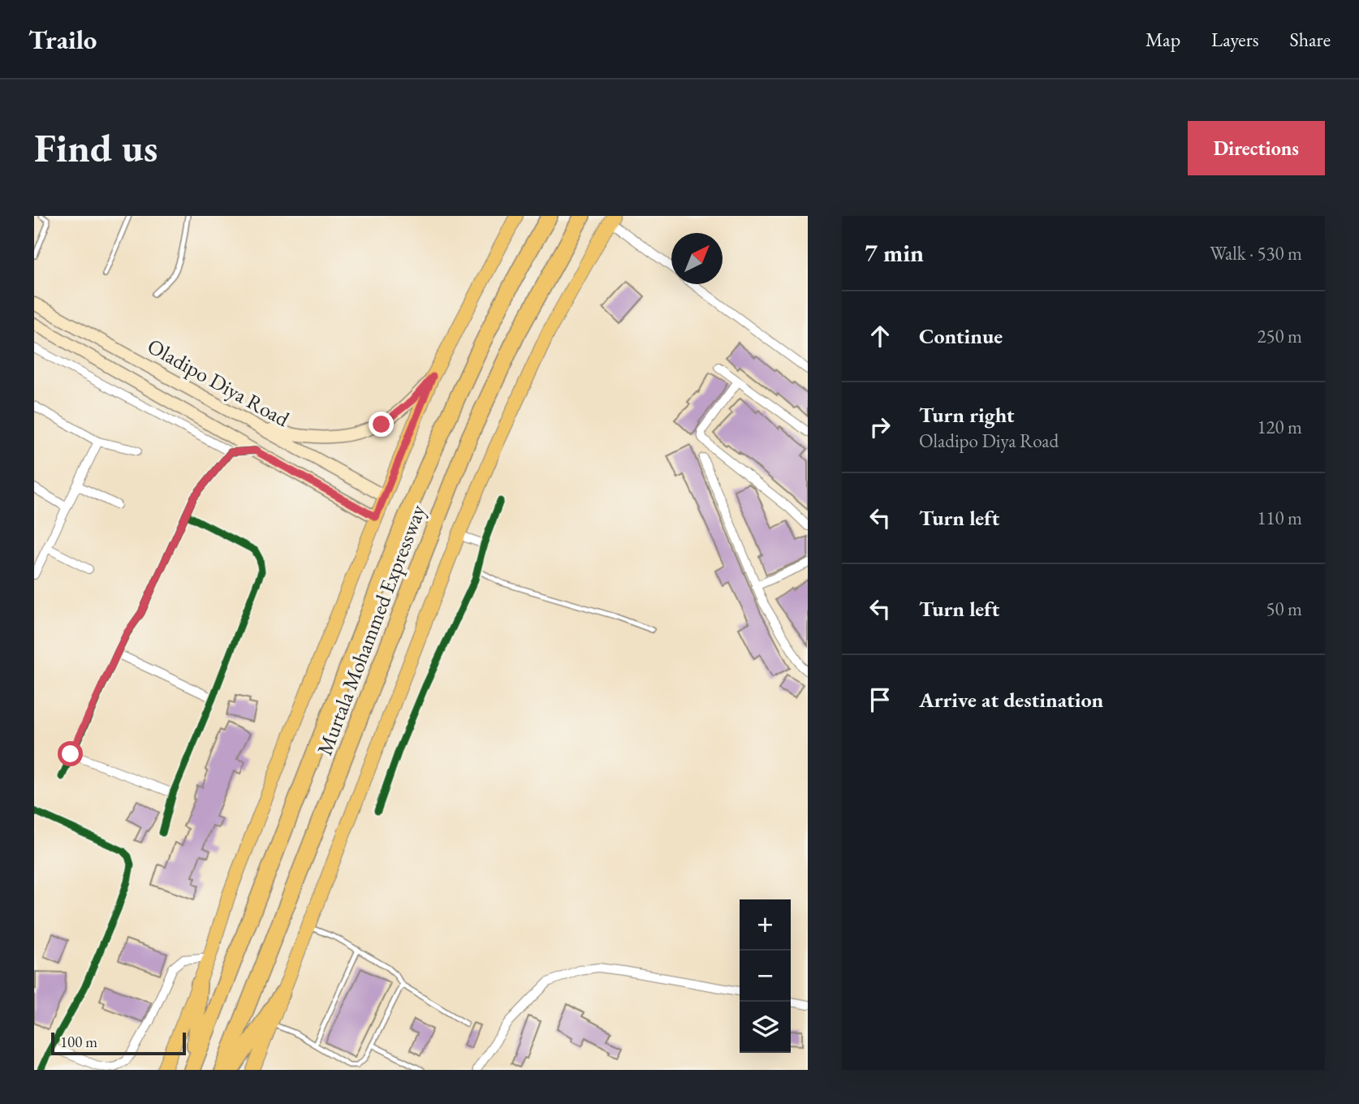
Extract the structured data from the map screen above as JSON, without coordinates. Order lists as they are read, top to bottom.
{
  "streets": {
    "highway": ["Murtala Mohammed Expressway"],
    "main road": ["Oladipo Diya Road"]
  },
  "scale_bar": "100 m",
  "north": "top right",
  "page": {
    "header": "Trailo",
    "nav": ["Map", "Layers", "Share"],
    "buttons": "Directions",
    "title": "Find us",
    "heading": ["7 min", "Walk · 530 m"],
    "list": [
      ["Continue", "250 m"],
      ["Turn right", "Oladipo Diya Road", "120 m"],
      ["Turn left", "110 m"],
      ["Turn left", "50 m"],
      "Arrive at destination"
    ],
    "map_buttons": ["+", "−"],
    "scale": "100 m"
  }
}
